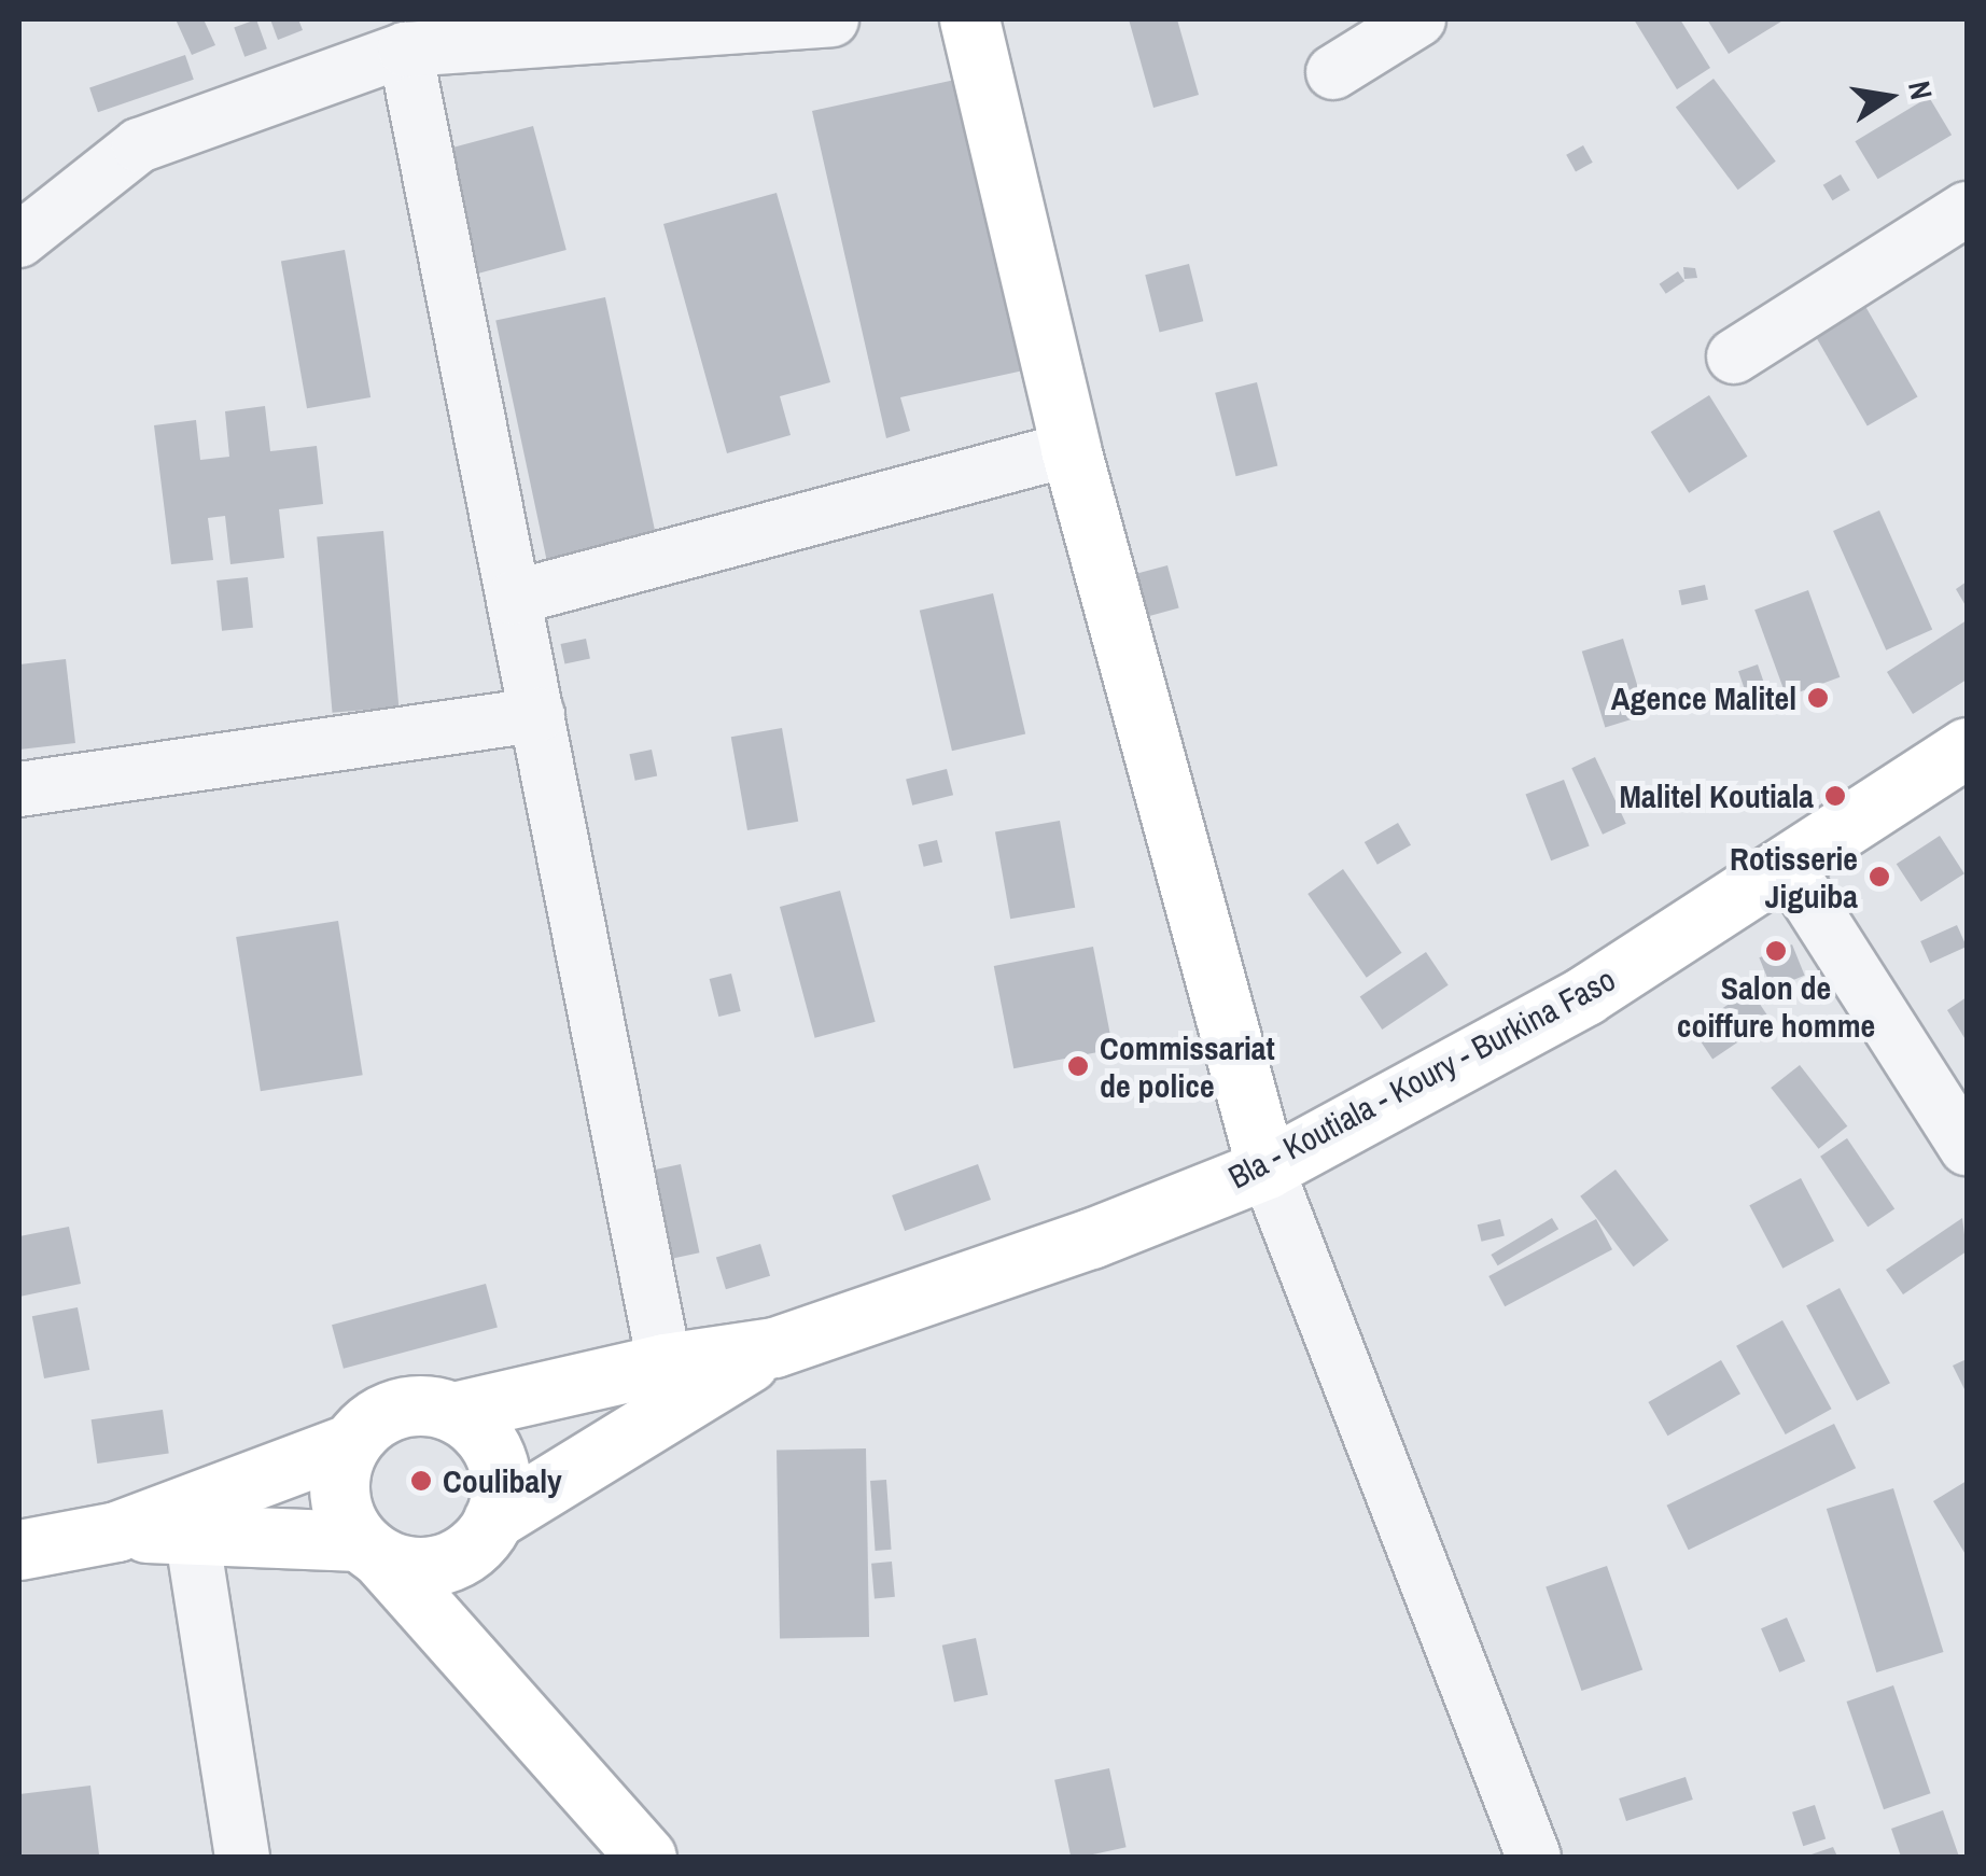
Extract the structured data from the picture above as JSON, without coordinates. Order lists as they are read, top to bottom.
{
  "streets": {
    "main road": ["Bla - Koutiala - Koury - Burkina Faso"]
  },
  "places": [
    "Agence Malitel",
    "Malitel Koutiala",
    "Rotisserie Jiguiba",
    "Salon de coiffure homme",
    "Commissariat de police",
    "Coulibaly"
  ],
  "north": "right"
}
